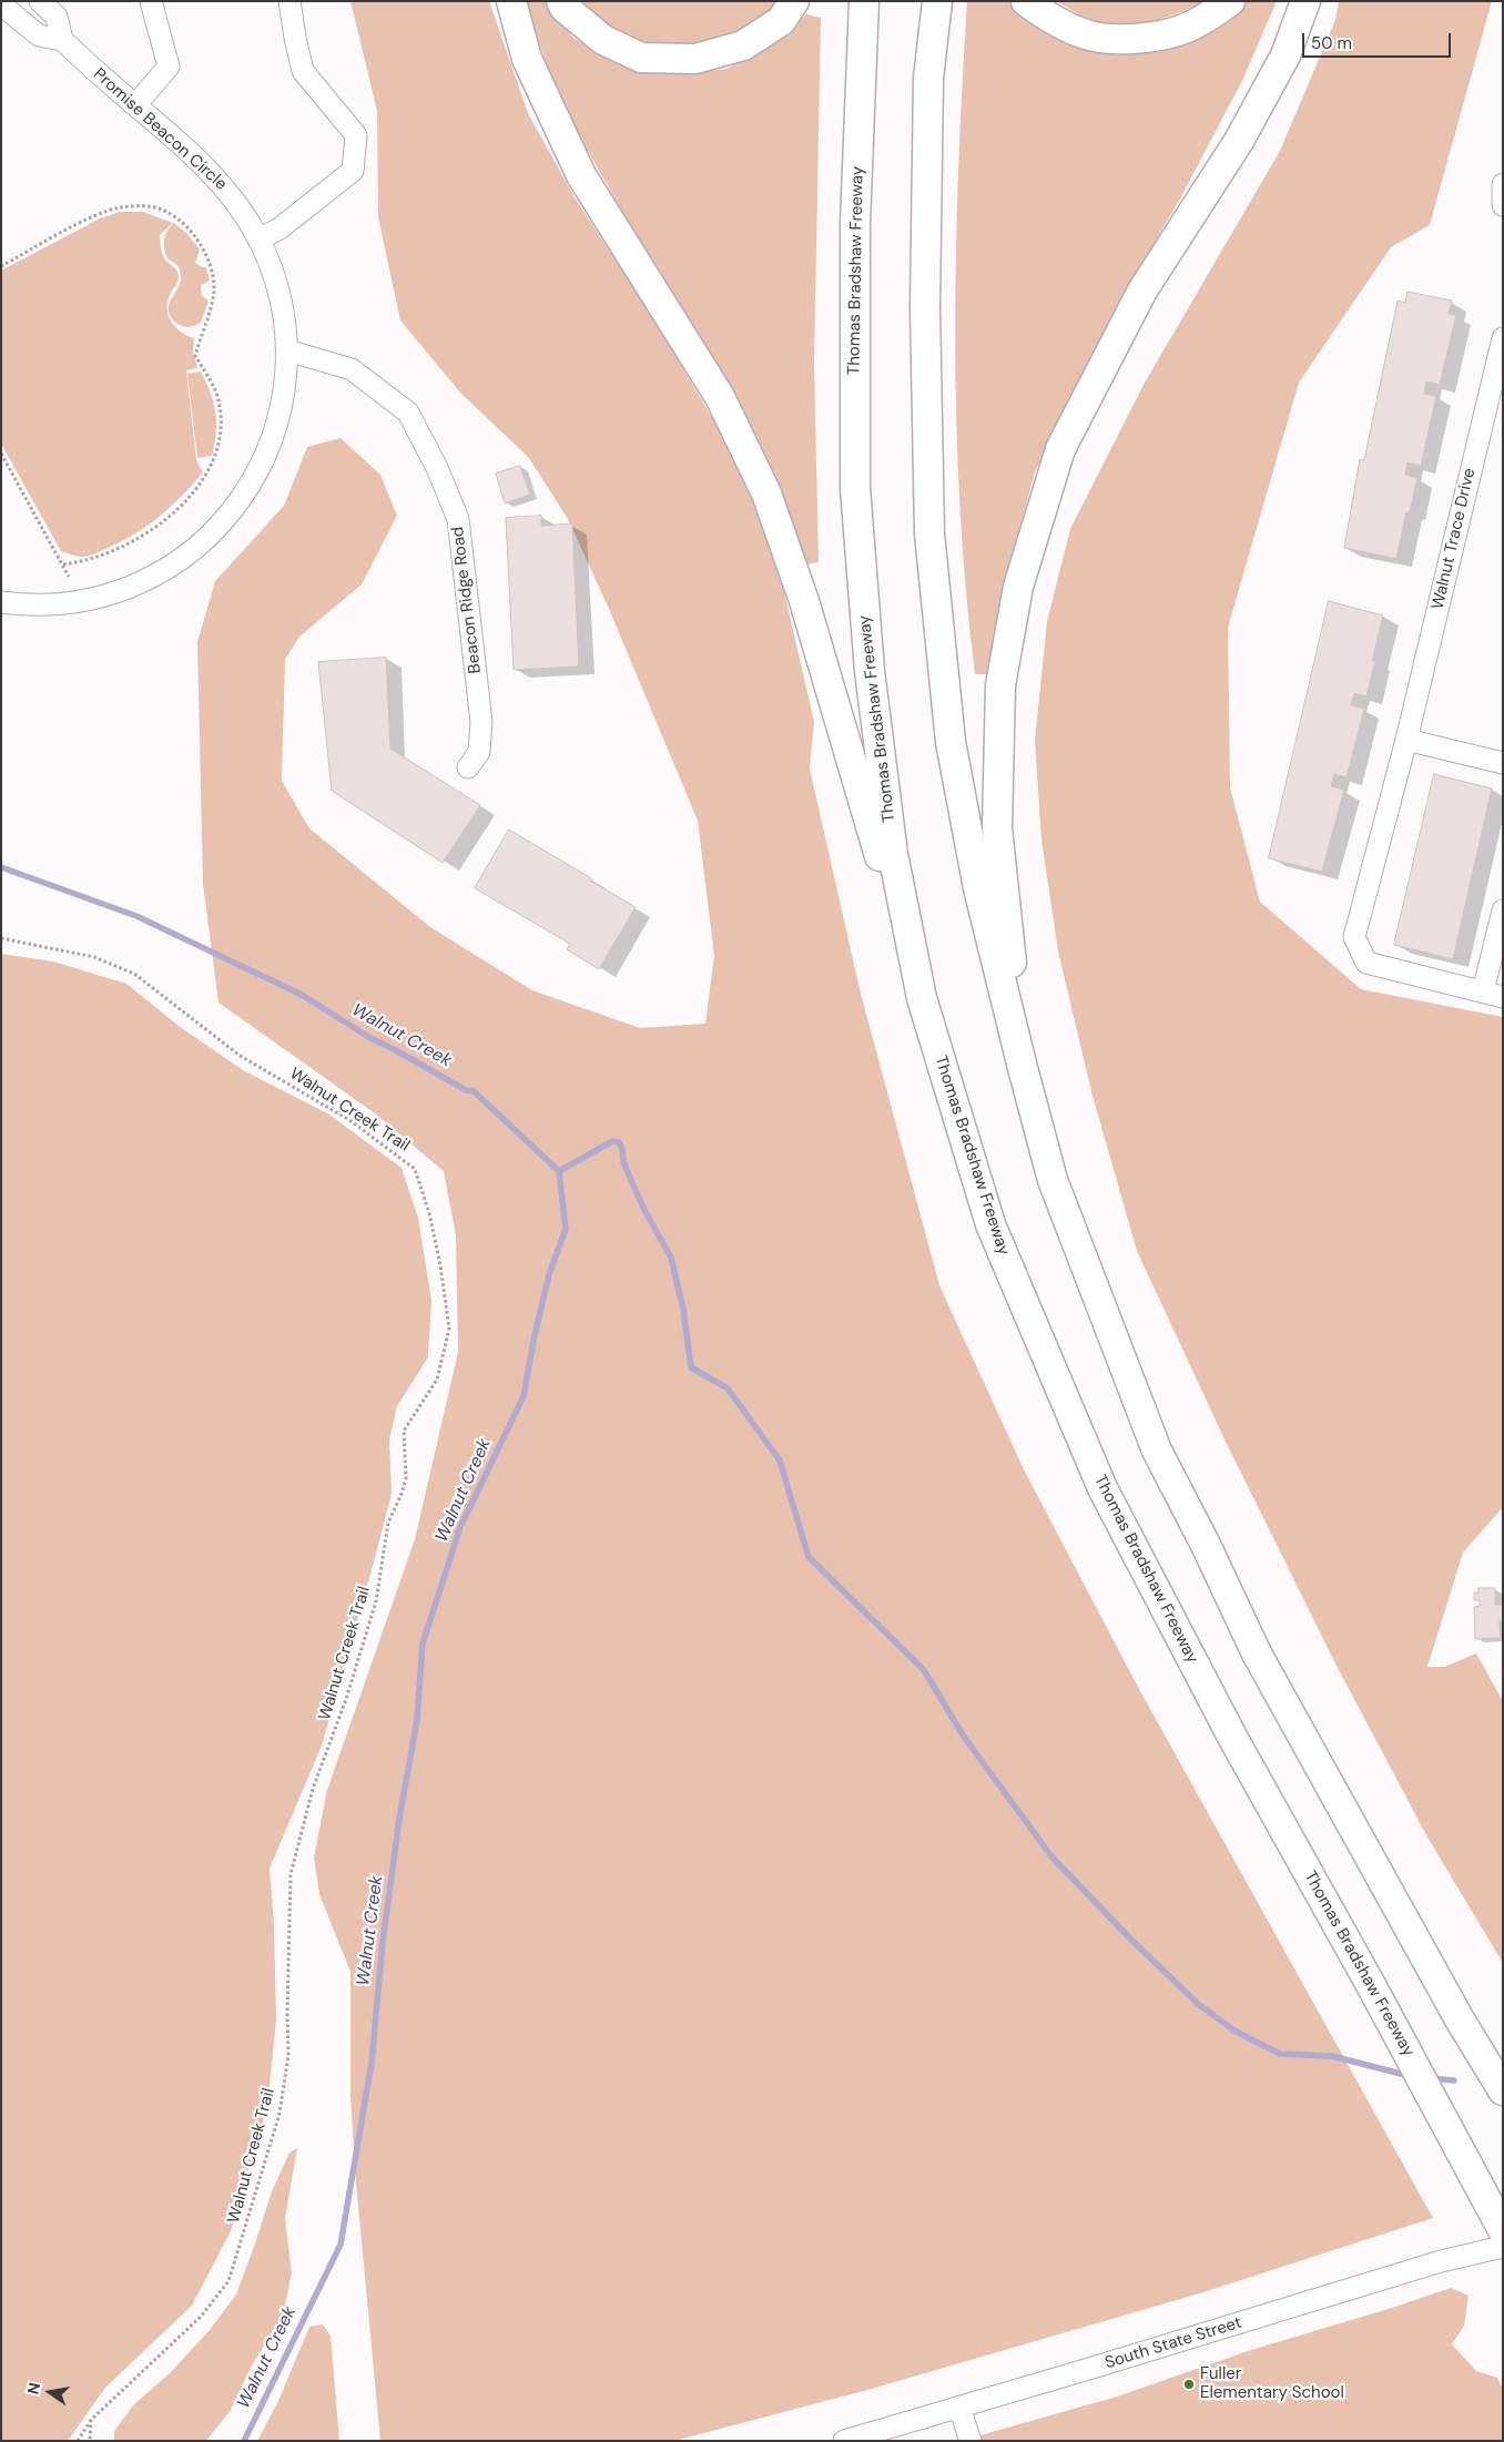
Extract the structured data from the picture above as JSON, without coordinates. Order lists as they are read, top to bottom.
{
  "streets": {
    "highway": ["Thomas Bradshaw Freeway"],
    "street": [
      "Promise Beacon Circle",
      "Walnut Trace Drive",
      "Beacon Ridge Road",
      "South State Street"
    ],
    "path": ["Walnut Creek Trail"]
  },
  "crossings": [
    ["Promise Beacon Circle", "Beacon Ridge Road"]
  ],
  "water": ["Walnut Creek"],
  "places": ["Fuller Elementary School"],
  "scale_bar": "50 m",
  "north": "left"
}
